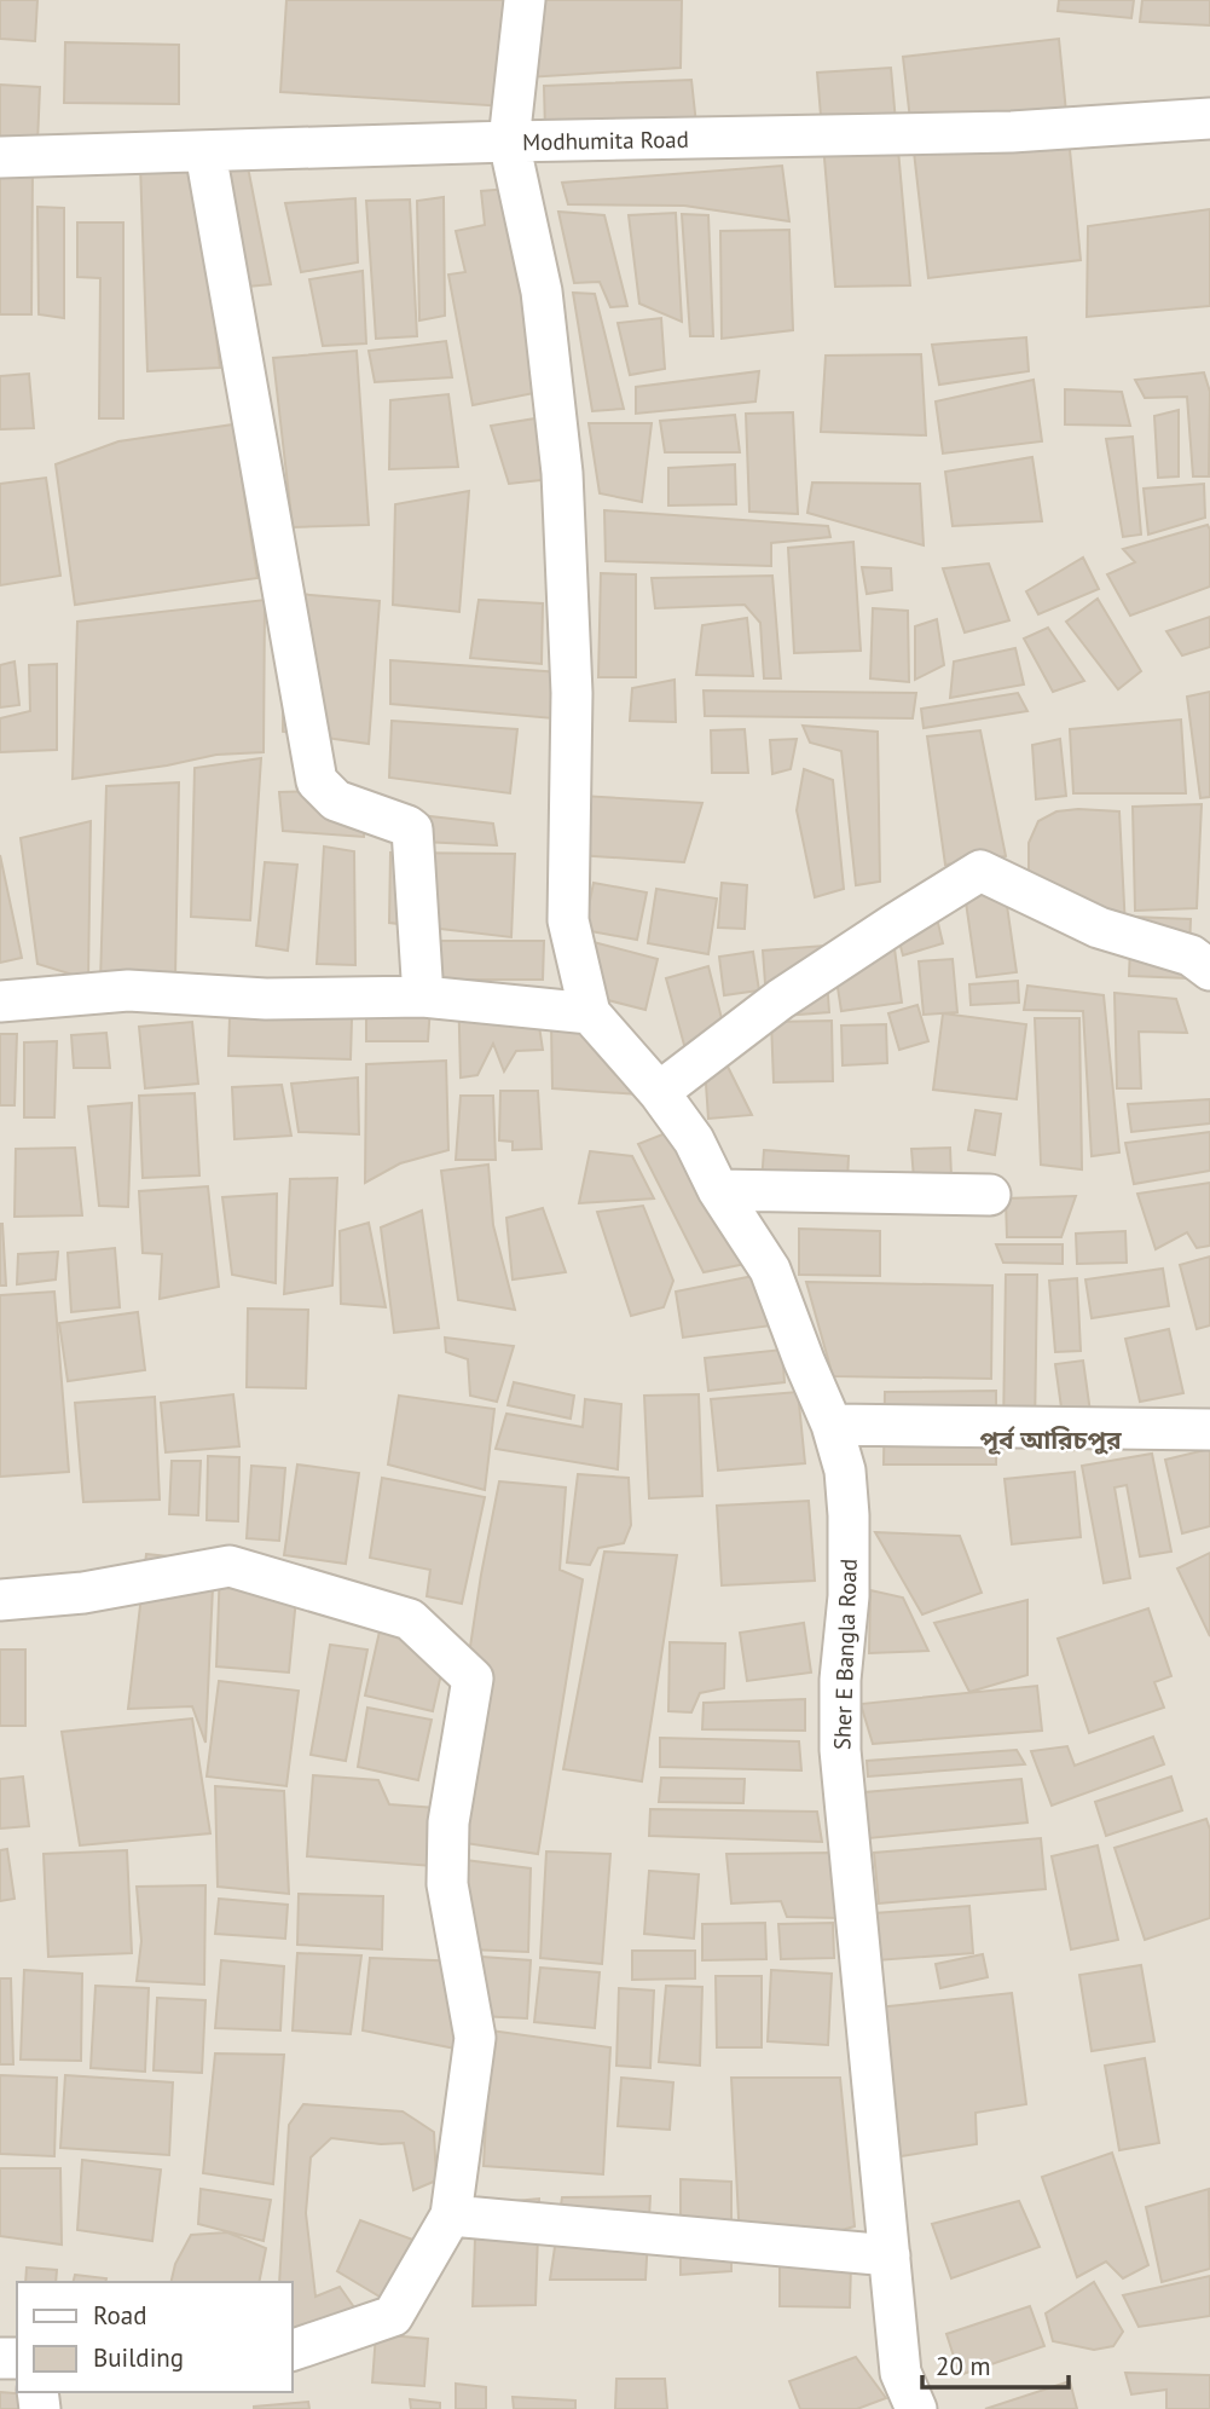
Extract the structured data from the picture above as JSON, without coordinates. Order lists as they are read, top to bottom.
{
  "streets": {
    "street": ["Modhumita Road", "Sher E Bangla Road"]
  },
  "districts": ["পূর্ব আরিচপুর"],
  "legend": ["Road", "Building"],
  "scale_bar": "20 m"
}
